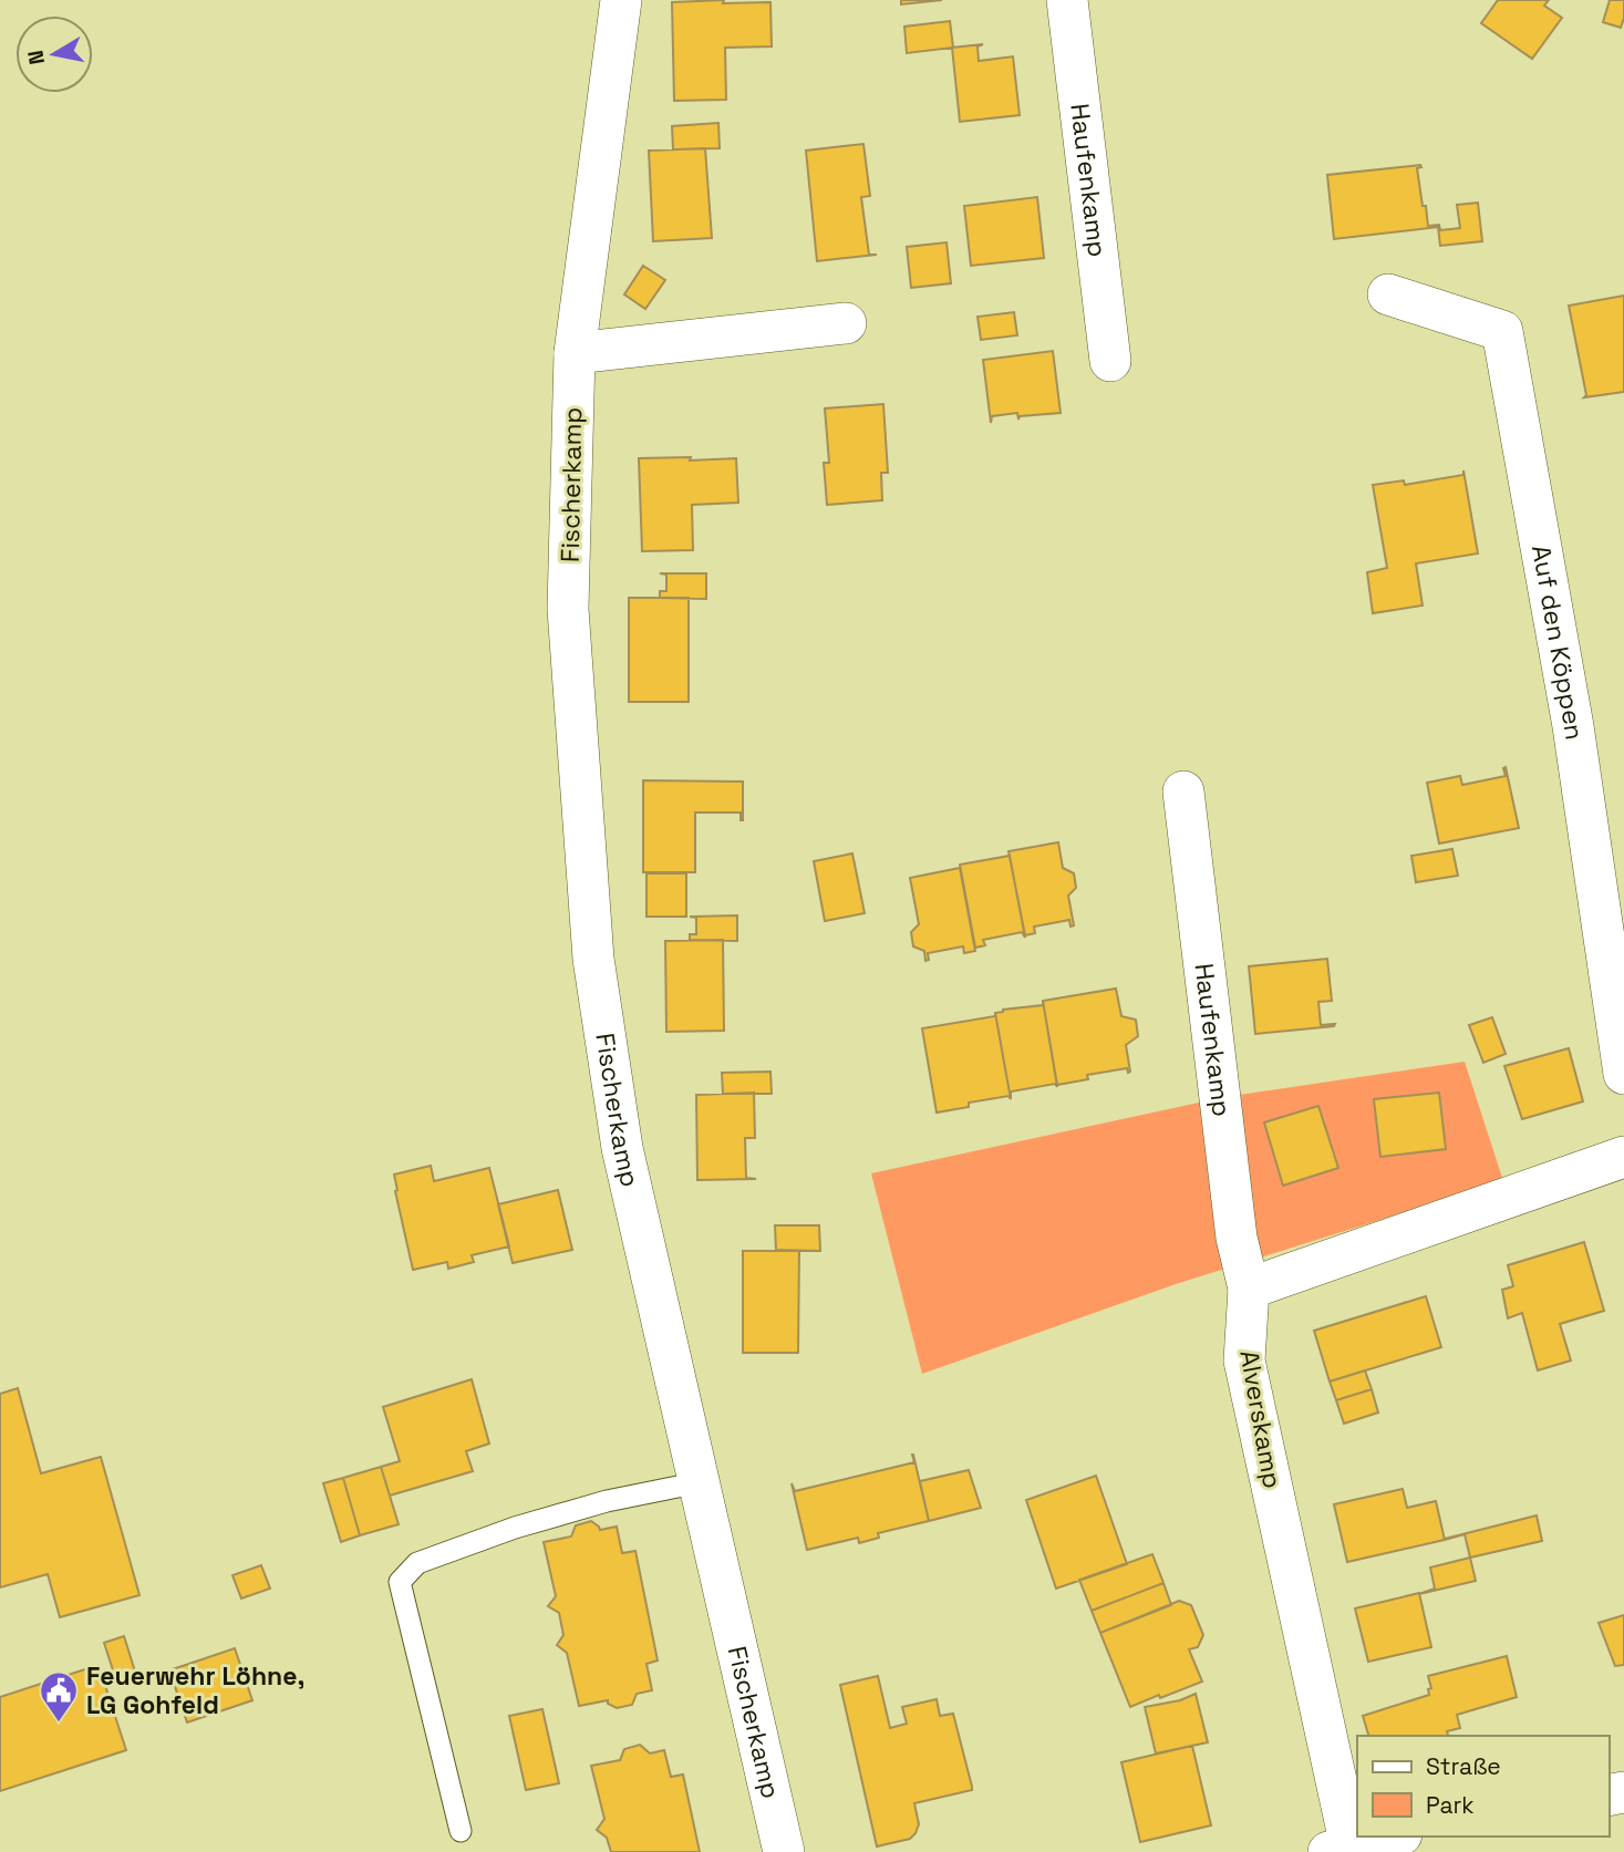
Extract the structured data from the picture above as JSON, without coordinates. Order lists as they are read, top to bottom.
{
  "streets": {
    "street": [
      "Haufenkamp",
      "Fischerkamp",
      "Auf den Köppen",
      "Alverskamp"
    ]
  },
  "crossings": [
    ["Haufenkamp", "Alverskamp"]
  ],
  "places": {
    "public building": ["Feuerwehr Löhne, LG Gohfeld"]
  },
  "legend": ["Straße", "Park"],
  "north": "left"
}
